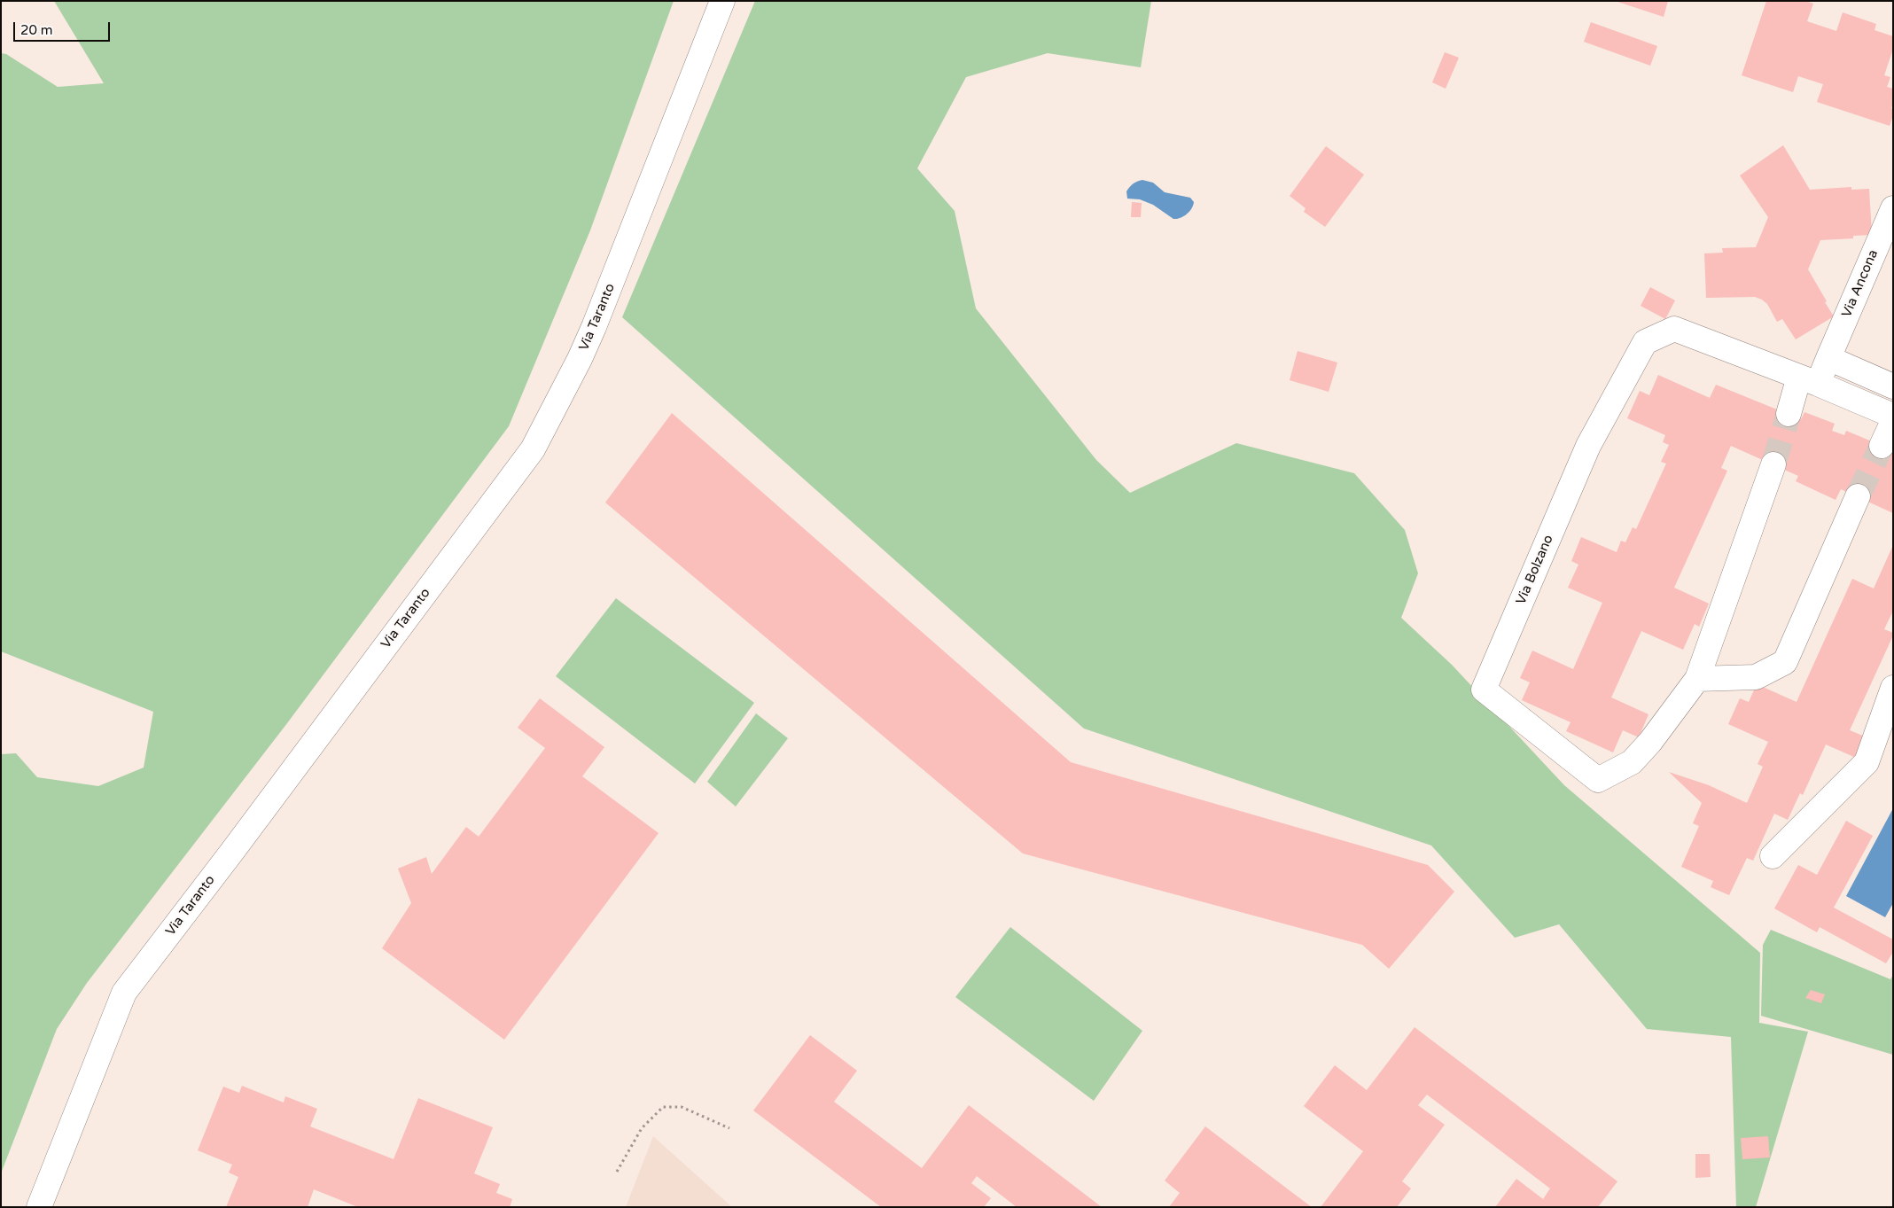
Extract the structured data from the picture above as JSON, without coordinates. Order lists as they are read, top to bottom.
{
  "streets": {
    "street": ["Via Ancona", "Via Taranto", "Via Bolzano"]
  },
  "scale_bar": "20 m"
}
